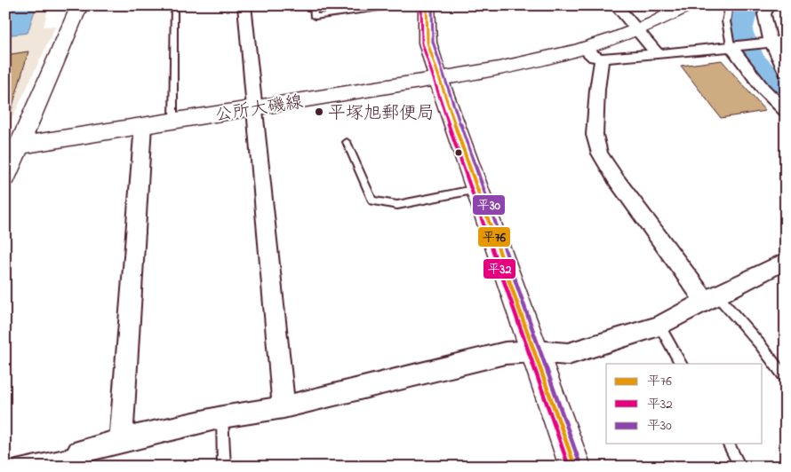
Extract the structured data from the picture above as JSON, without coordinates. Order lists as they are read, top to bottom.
{
  "streets": {
    "street": ["公所大磯線"]
  },
  "places": ["平塚旭郵便局"],
  "lines": ["transit line 平76", "transit line 平32", "transit line 平30"],
  "legend": ["平76", "平32", "平30"]
}
